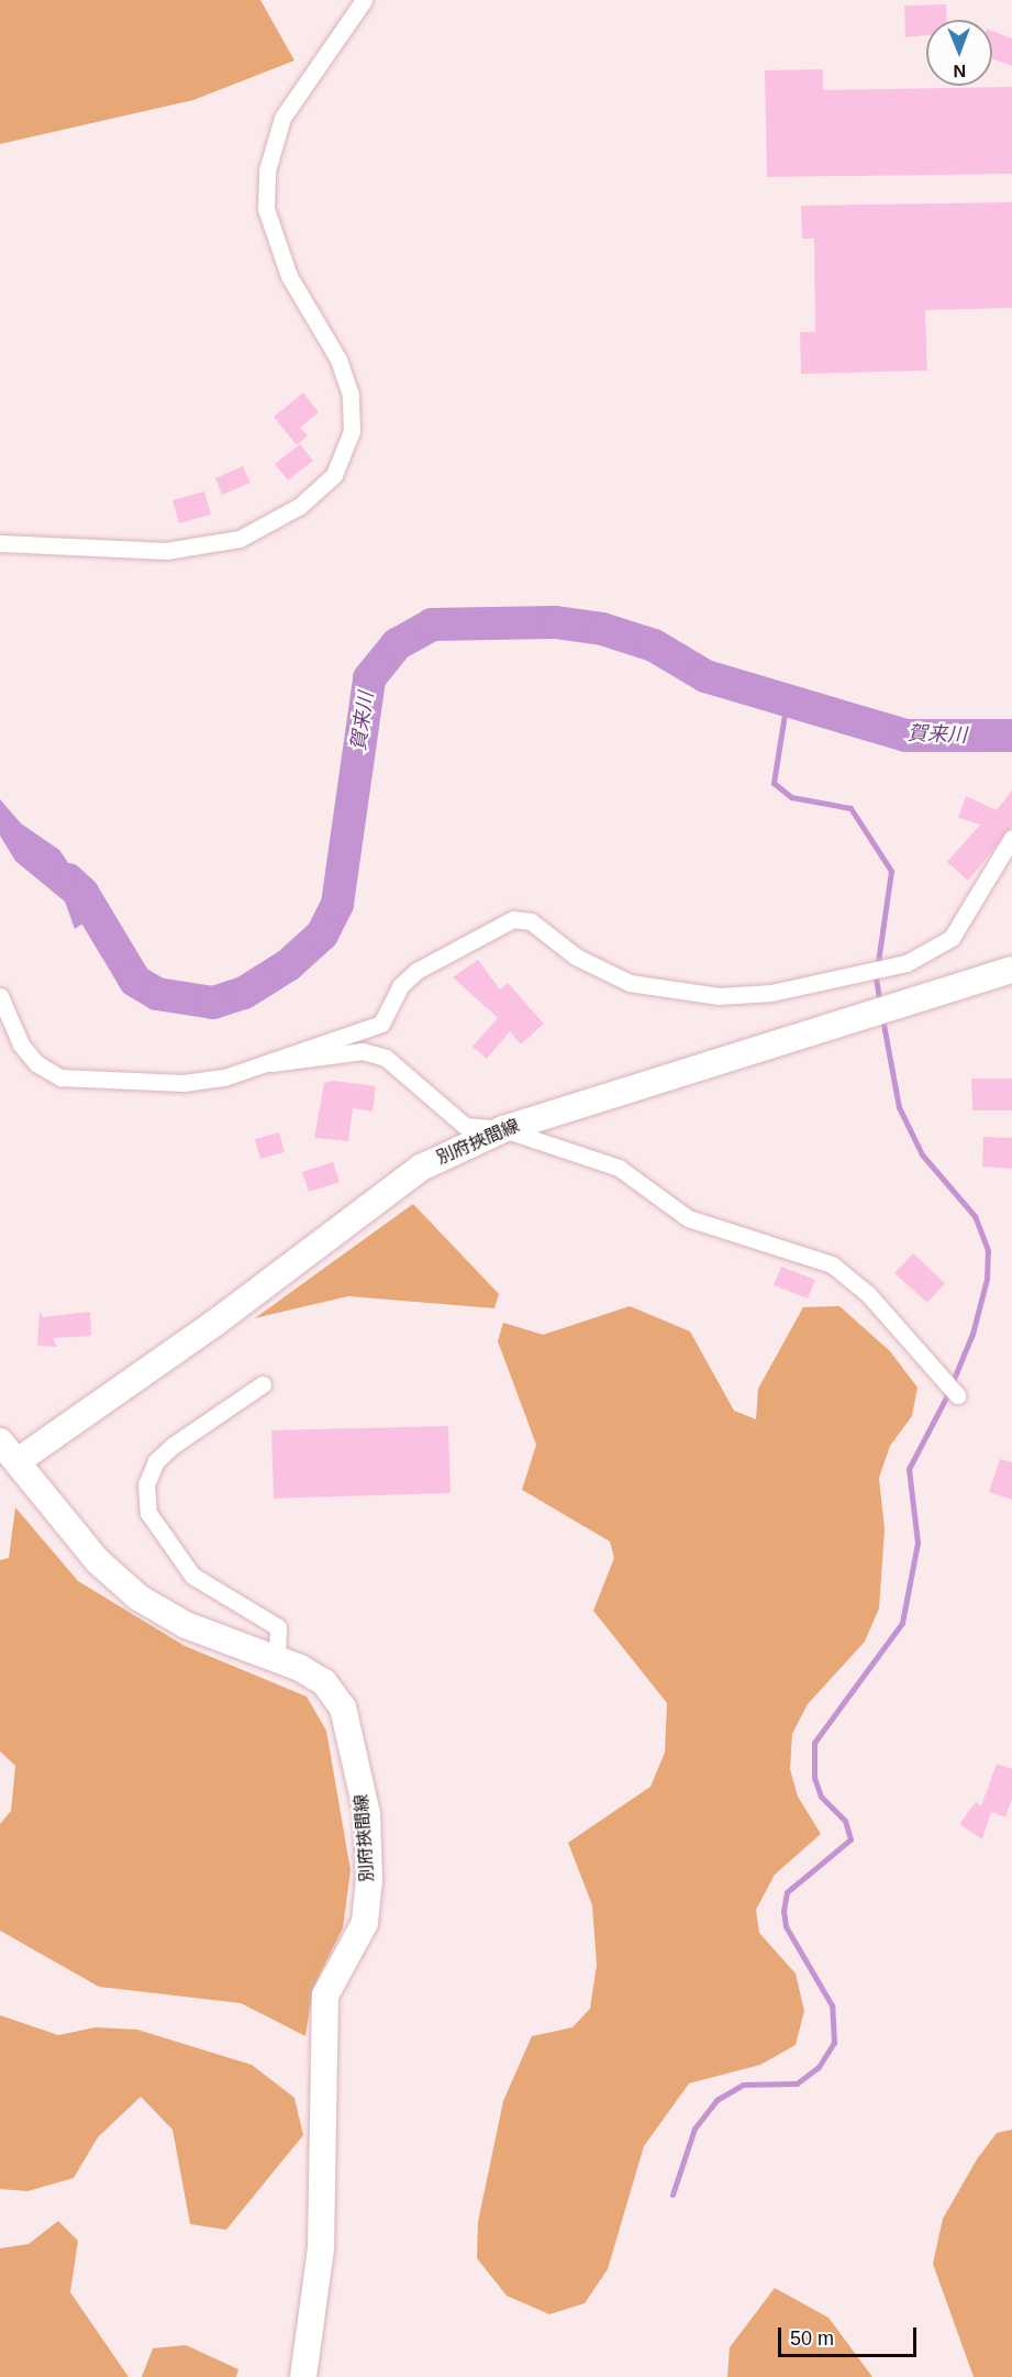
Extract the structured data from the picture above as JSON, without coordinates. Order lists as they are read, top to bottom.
{
  "streets": {
    "main road": ["別府挾間線"]
  },
  "water": ["賀来川"],
  "scale_bar": "50 m",
  "north": "bottom"
}
